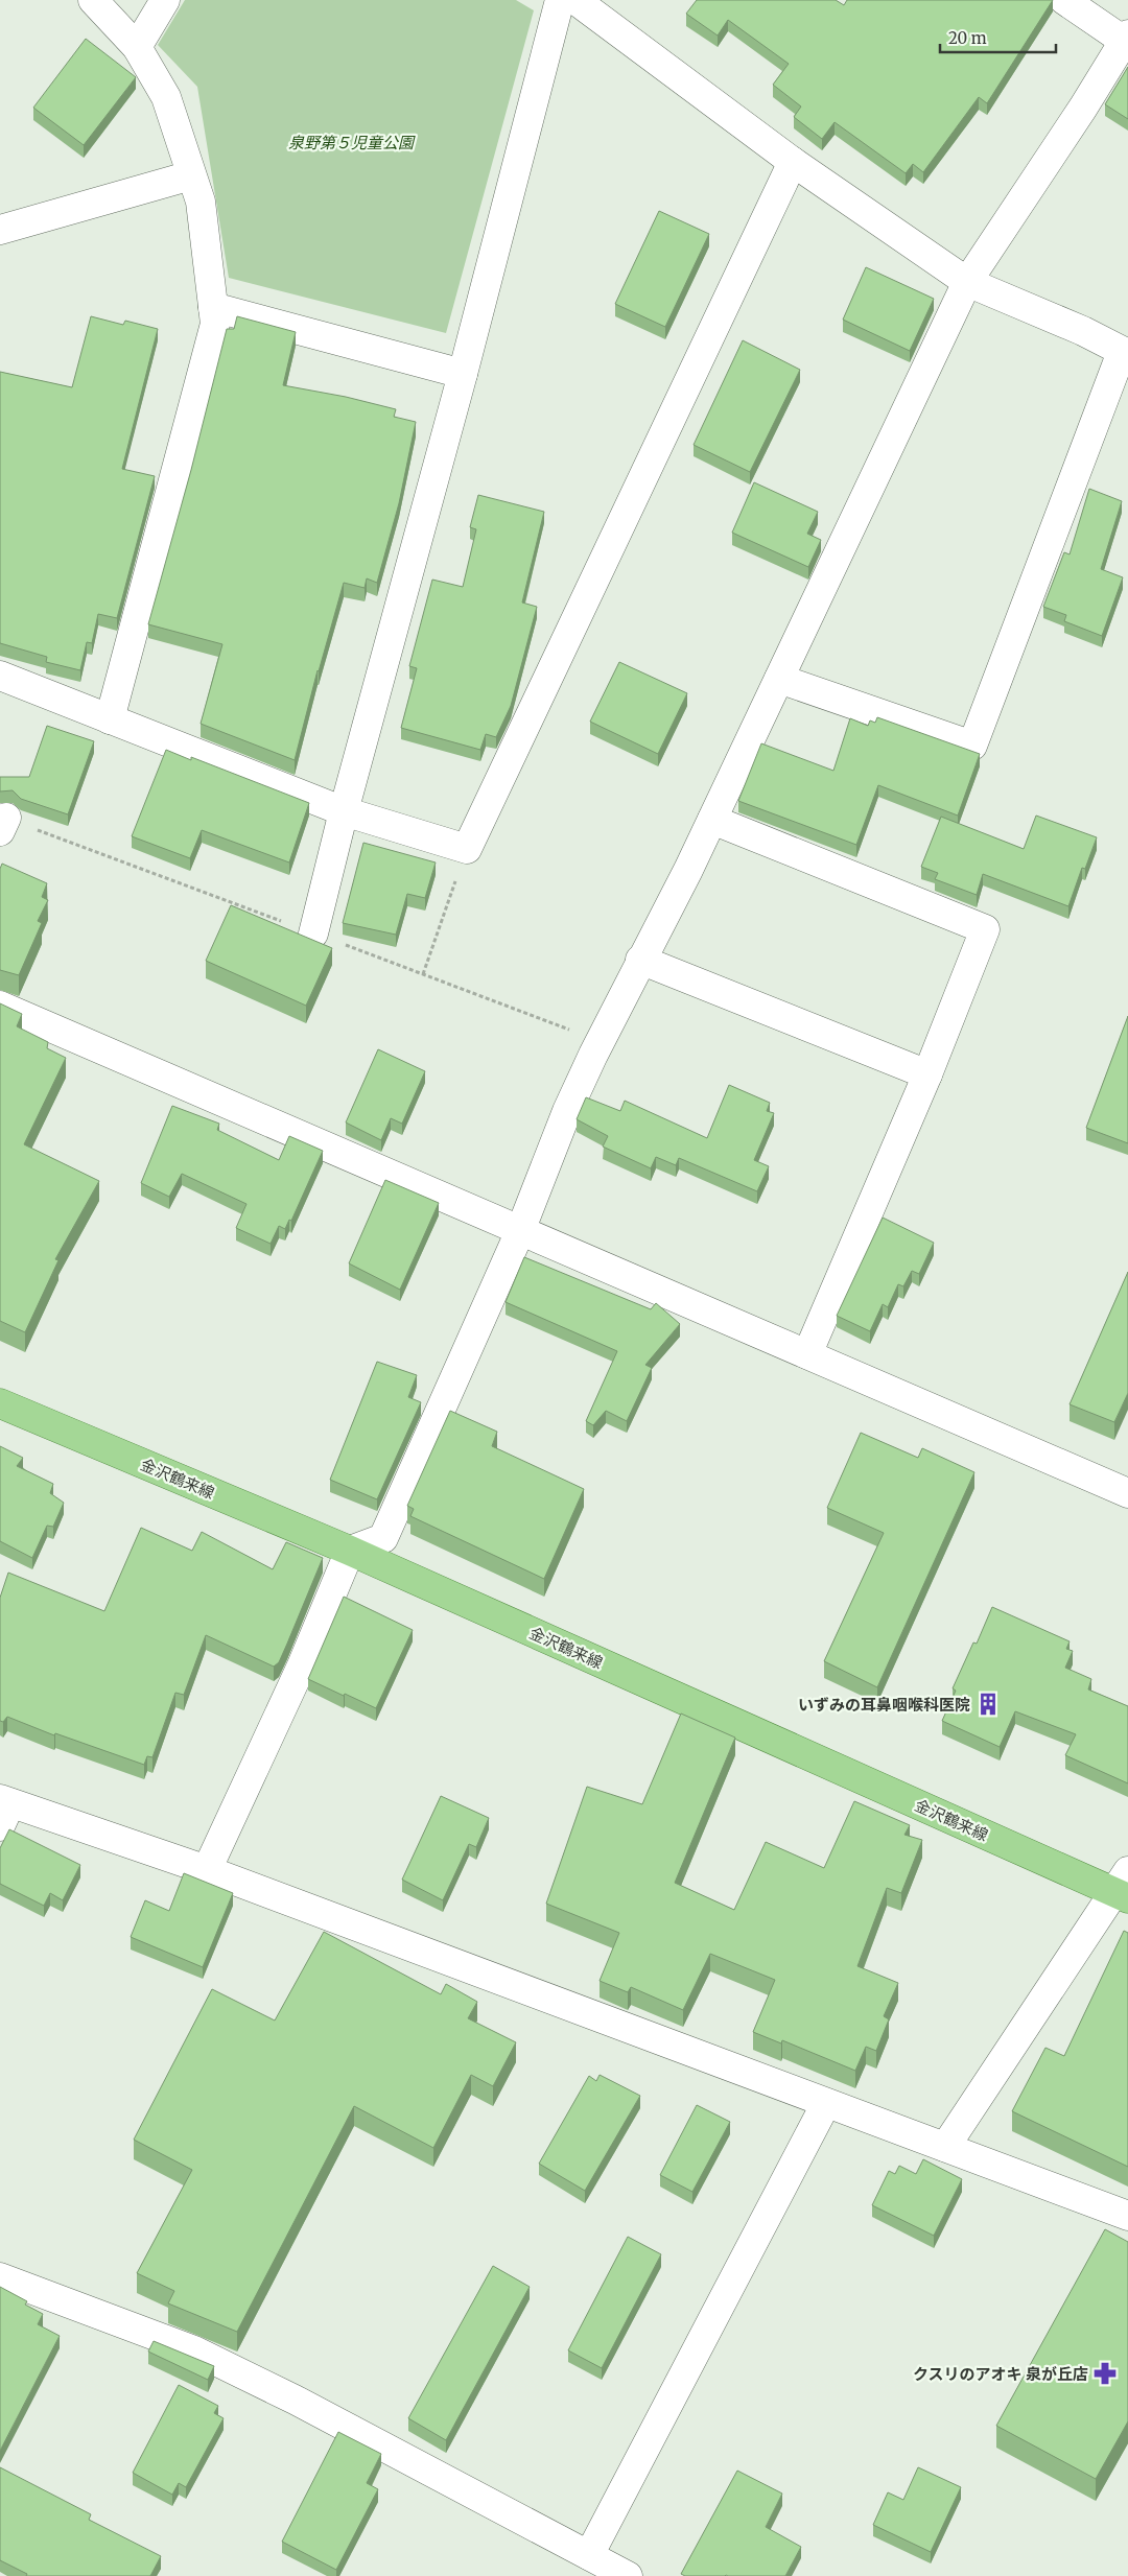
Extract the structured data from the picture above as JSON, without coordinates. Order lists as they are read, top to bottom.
{
  "streets": {
    "main road": ["金沢鶴来線"]
  },
  "parks": ["泉野第５児童公園"],
  "places": {
    "building": ["いずみの耳鼻咽喉科医院"],
    "pharmacy": ["クスリのアオキ 泉が丘店"]
  },
  "scale_bar": "20 m"
}
